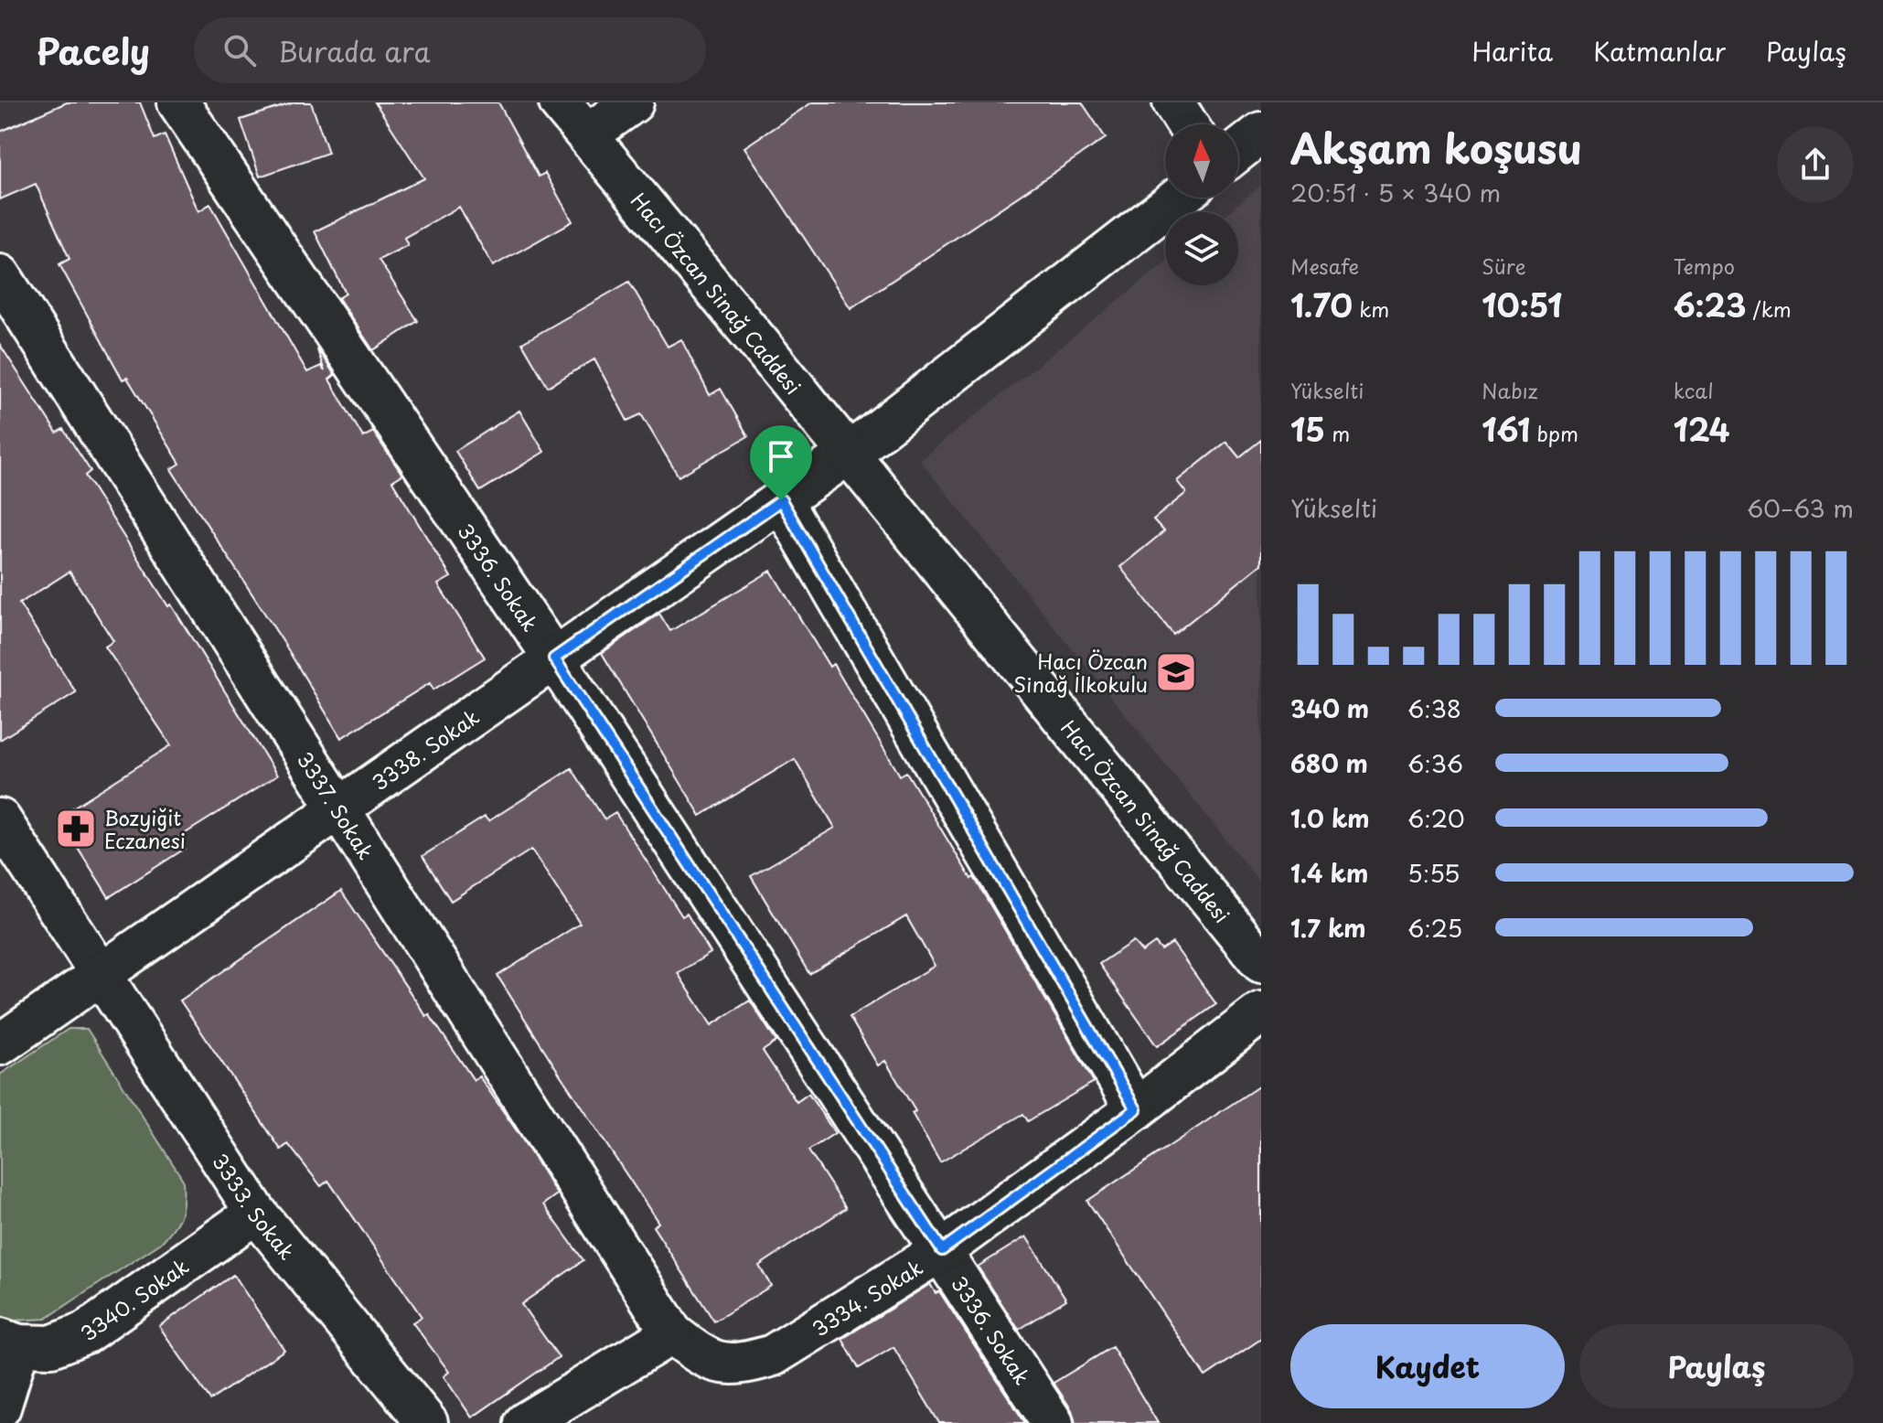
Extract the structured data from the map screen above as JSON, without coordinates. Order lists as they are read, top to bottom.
{
  "streets": {
    "street": [
      "Hacı Özcan Sinağ Caddesi",
      "3336. Sokak",
      "3338. Sokak",
      "3337. Sokak",
      "3333. Sokak",
      "3340. Sokak",
      "3334. Sokak"
    ]
  },
  "crossings": [
    ["Hacı Özcan Sinağ Caddesi", "3338. Sokak"],
    ["3336. Sokak", "3338. Sokak"],
    ["3336. Sokak", "3334. Sokak"],
    ["3338. Sokak", "3337. Sokak"],
    ["3338. Sokak", "3333. Sokak"],
    ["3337. Sokak", "3334. Sokak"],
    ["3333. Sokak", "3340. Sokak"]
  ],
  "places": {
    "school or university": ["Hacı Özcan Sinağ İlkokulu"],
    "pharmacy": ["Bozyiğit Eczanesi"]
  },
  "north": "top",
  "page": {
    "header": "Pacely",
    "search": "Burada ara",
    "nav": ["Harita", "Katmanlar", "Paylaş"],
    "heading": ["Akşam koşusu", "20:51 · 5 × 340 m"],
    "stats": [
      ["Mesafe", "1.70 km"],
      ["Süre", "10:51"],
      ["Tempo", "6:23 /km"],
      ["Yükselti", "15 m"],
      ["Nabız", "161 bpm"],
      ["kcal", "124"]
    ],
    "chart": ["Yükselti", "60–63 m"],
    "list": [
      {
        "name": "340 m",
        "note": "6:38"
      },
      {
        "name": "680 m",
        "note": "6:36"
      },
      {
        "name": "1.0 km",
        "note": "6:20"
      },
      {
        "name": "1.4 km",
        "note": "5:55"
      },
      {
        "name": "1.7 km",
        "note": "6:25"
      }
    ],
    "buttons": ["Kaydet", "Paylaş"]
  }
}
